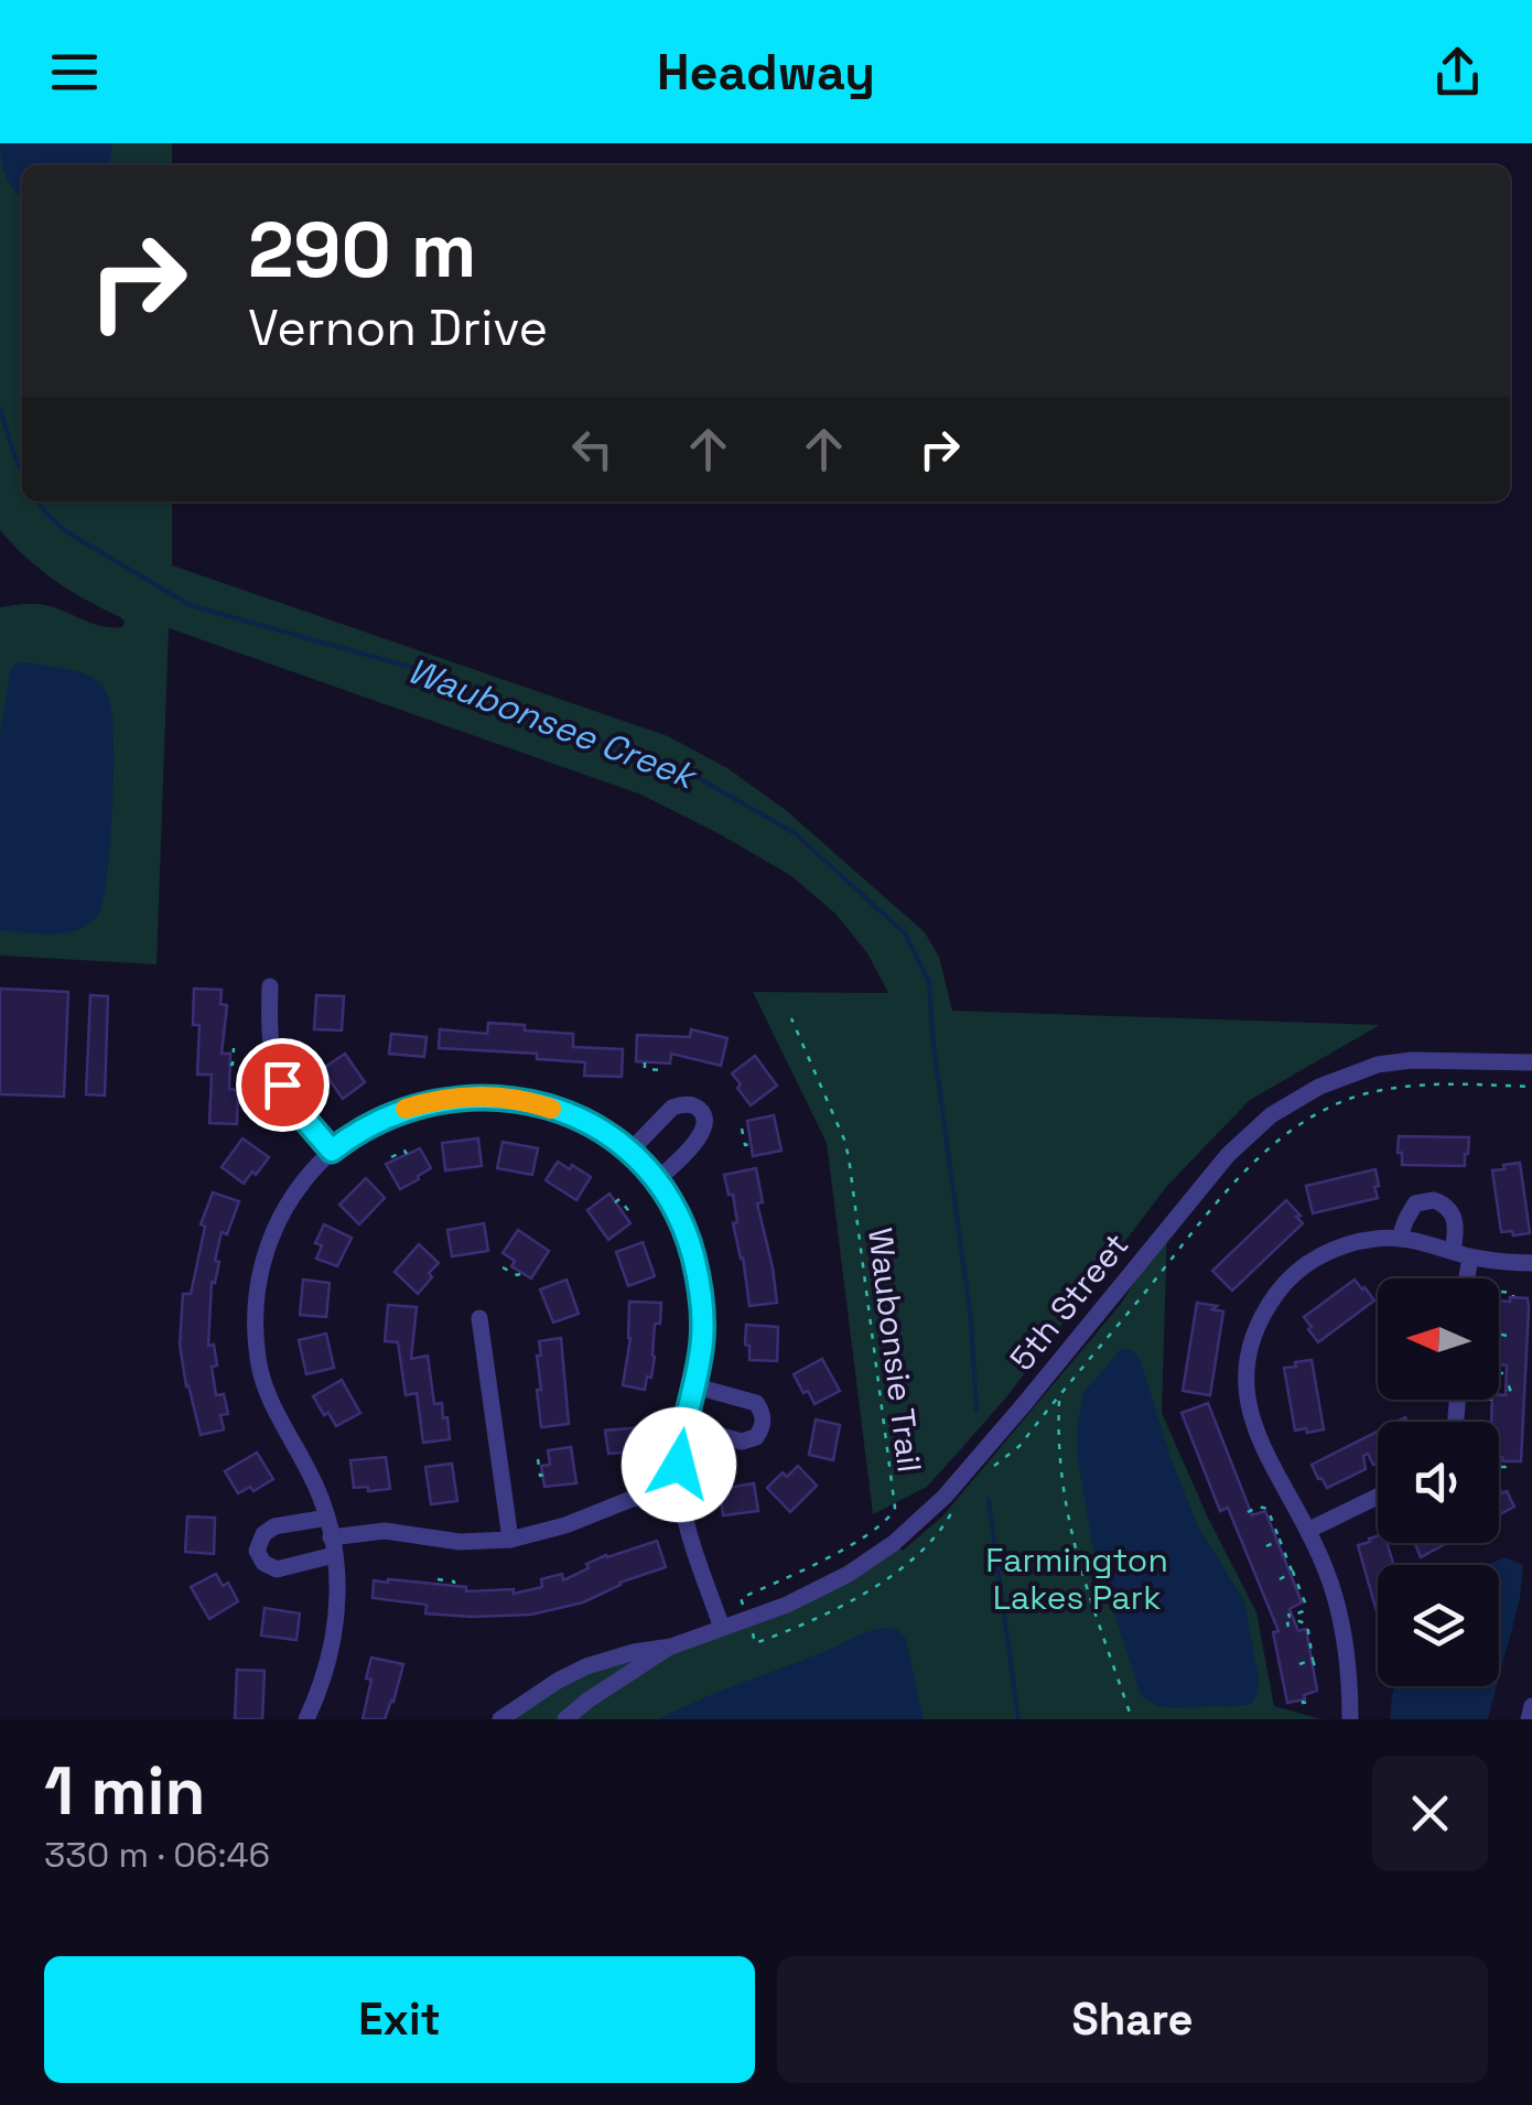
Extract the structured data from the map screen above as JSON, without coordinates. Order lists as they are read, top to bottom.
{
  "streets": {
    "street": ["5th Street"],
    "path": ["Waubonsie Trail"]
  },
  "water": ["Waubonsee Creek"],
  "parks": ["Farmington Lakes Park"],
  "north": "left",
  "page": {
    "header": "Headway",
    "turn": ["290 m", "Vernon Drive"],
    "heading": ["1 min", "330 m · 06:46"],
    "buttons": ["Exit", "Share"]
  }
}
